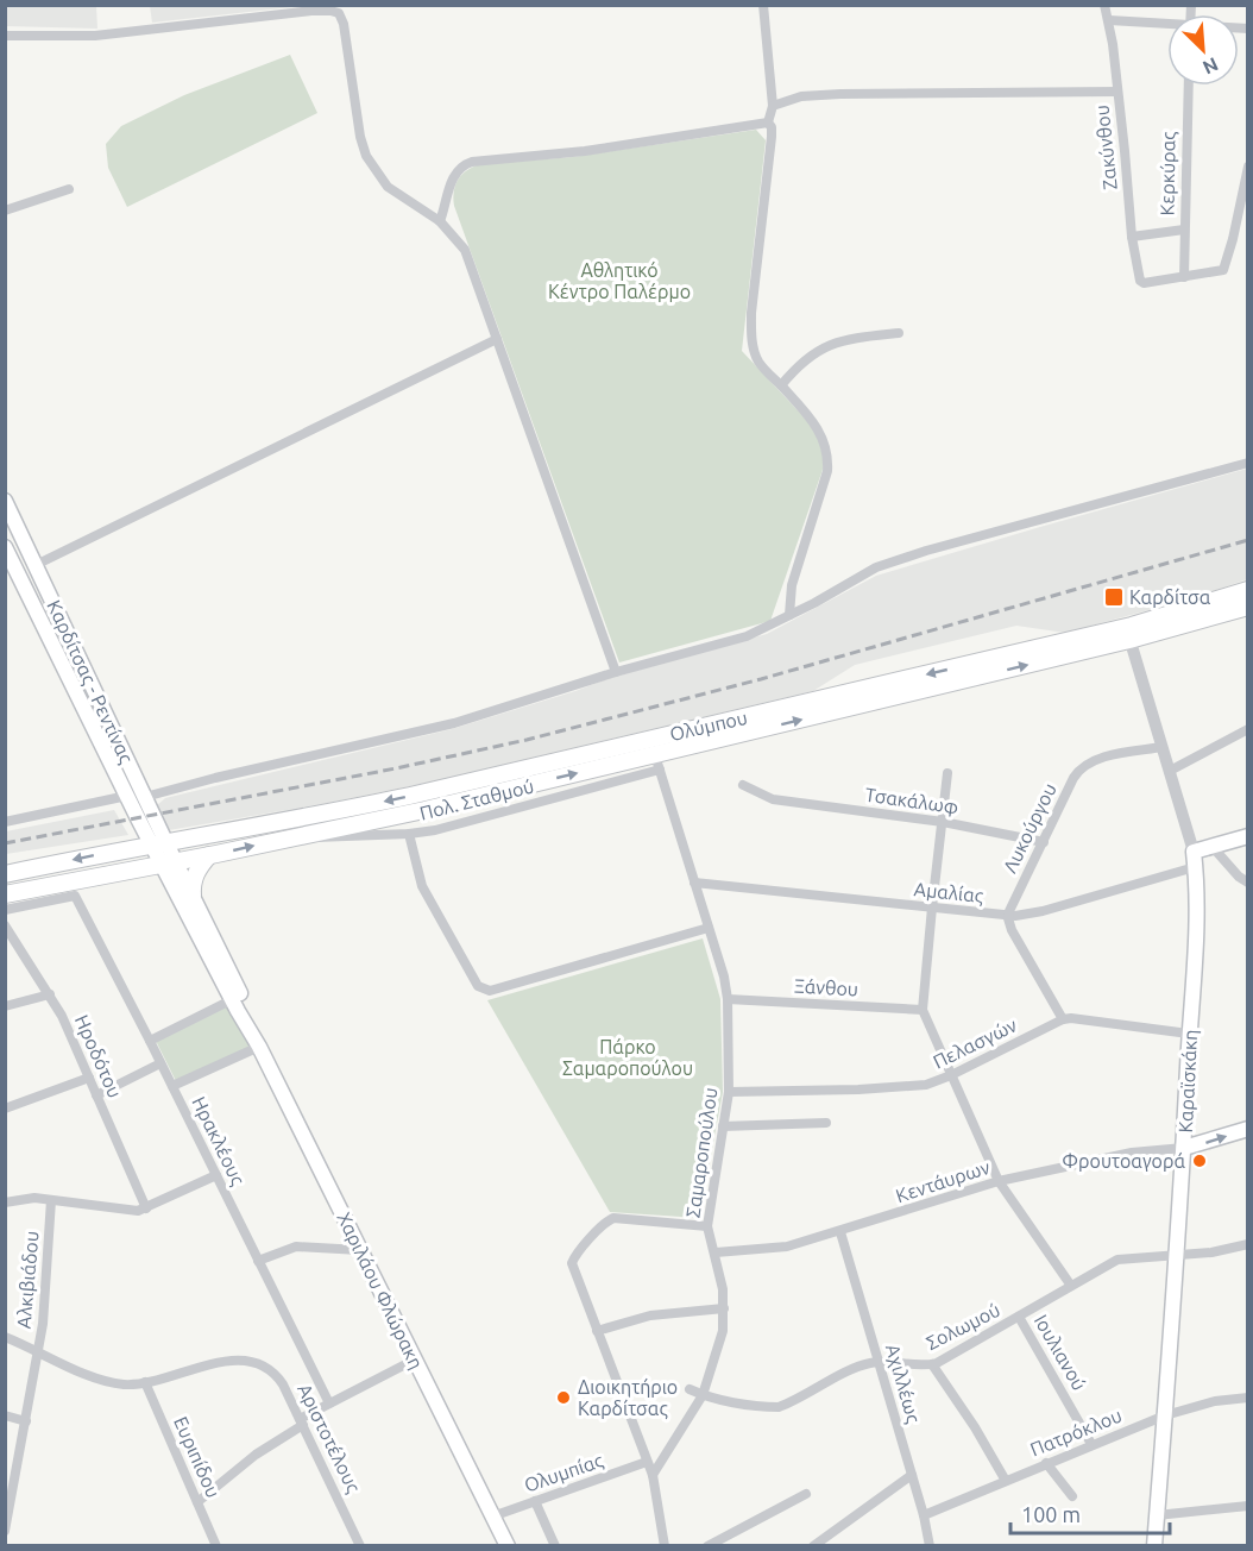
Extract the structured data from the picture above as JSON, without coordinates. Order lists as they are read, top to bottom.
{
  "streets": {
    "main road": [
      "Καρδίτσας - Ρεντίνας",
      "Ολύμπου",
      "Καραϊσκάκη",
      "Χαριλάου Φλώρακη"
    ],
    "street": [
      "Ζακύνθου",
      "Κερκύρας",
      "Πολ. Σταθμού",
      "Τσακάλωφ",
      "Λυκούργου",
      "Αμαλίας",
      "Ξάνθου",
      "Πελασγών",
      "Ηροδότου",
      "Ηρακλέους",
      "Σαμαροπούλου",
      "Κεντάυρων",
      "Αλκιβιάδου",
      "Σολωμού",
      "Ιουλιανού",
      "Αχιλλέως",
      "Πατρόκλου",
      "Αριστοτέλους",
      "Ευριπίδου",
      "Ολυμπίας"
    ]
  },
  "crossings": [
    ["Ζακύνθου", "Κερκύρας"],
    ["Καρδίτσας - Ρεντίνας", "Ολύμπου"],
    ["Καρδίτσας - Ρεντίνας", "Χαριλάου Φλώρακη"],
    ["Ολύμπου", "Πολ. Σταθμού"],
    ["Ολύμπου", "Καραϊσκάκη"],
    ["Ολύμπου", "Σαμαροπούλου"],
    ["Ολύμπου", "Χαριλάου Φλώρακη"],
    ["Πολ. Σταθμού", "Σαμαροπούλου"],
    ["Τσακάλωφ", "Λυκούργου"],
    ["Λυκούργου", "Αμαλίας"],
    ["Λυκούργου", "Καραϊσκάκη"],
    ["Αμαλίας", "Καραϊσκάκη"],
    ["Αμαλίας", "Σαμαροπούλου"],
    ["Ξάνθου", "Σαμαροπούλου"],
    ["Πελασγών", "Καραϊσκάκη"],
    ["Πελασγών", "Σαμαροπούλου"],
    ["Καραϊσκάκη", "Κεντάυρων"],
    ["Καραϊσκάκη", "Σολωμού"],
    ["Καραϊσκάκη", "Πατρόκλου"],
    ["Σαμαροπούλου", "Κεντάυρων"],
    ["Σαμαροπούλου", "Σολωμού"],
    ["Κεντάυρων", "Αχιλλέως"],
    ["Αλκιβιάδου", "Αριστοτέλους"],
    ["Χαριλάου Φλώρακη", "Ολυμπίας"],
    ["Σολωμού", "Ιουλιανού"],
    ["Σολωμού", "Αχιλλέως"],
    ["Ιουλιανού", "Πατρόκλου"],
    ["Αχιλλέως", "Πατρόκλου"],
    ["Αριστοτέλους", "Ευριπίδου"]
  ],
  "parks": ["Αθλητικό Κέντρο Παλέρμο", "Πάρκο Σαμαροπούλου"],
  "places": {
    "transit": ["Καρδίτσα"],
    "other": ["Φρουτοαγορά", "Διοικητήριο Καρδίτσας"]
  },
  "scale_bar": "100 m",
  "north": "bottom right"
}
